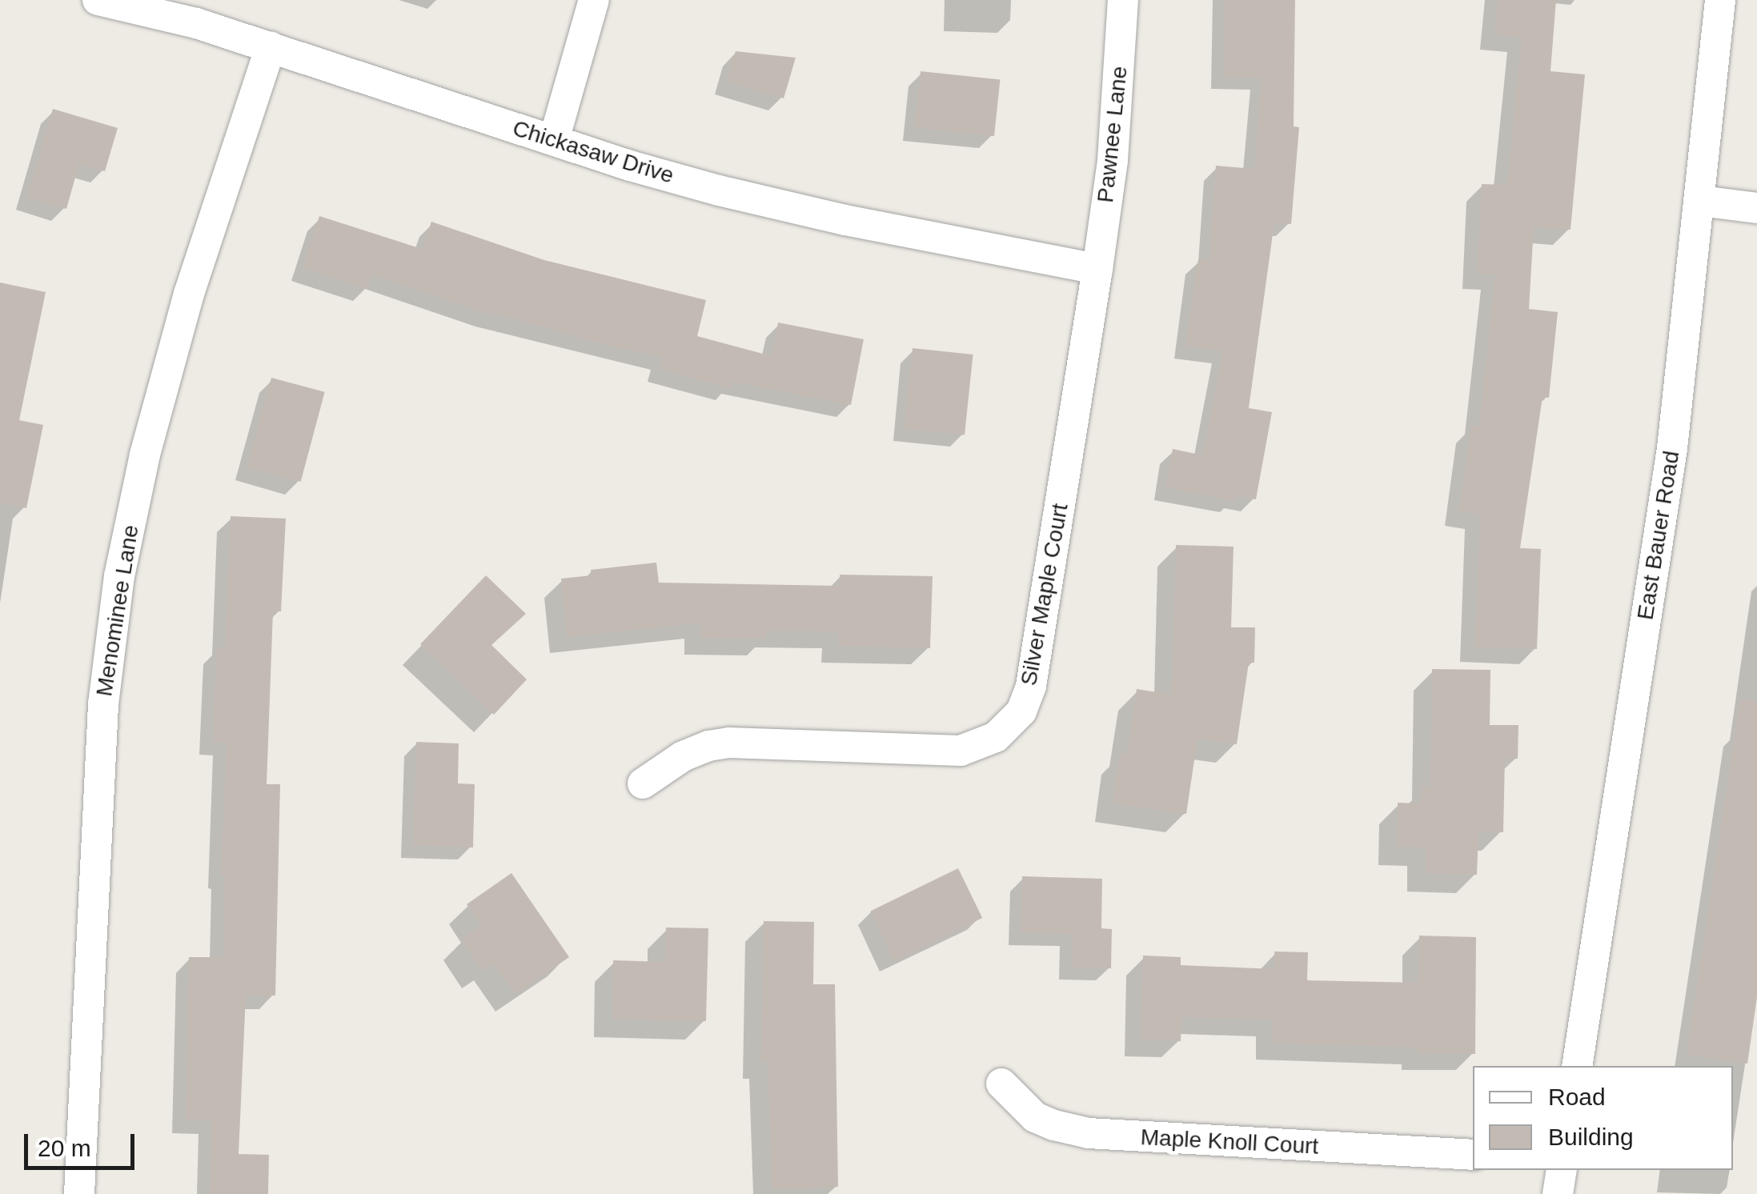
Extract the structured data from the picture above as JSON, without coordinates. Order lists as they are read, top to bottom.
{
  "streets": {
    "street": [
      "Pawnee Lane",
      "Chickasaw Drive",
      "East Bauer Road",
      "Silver Maple Court",
      "Menominee Lane",
      "Maple Knoll Court"
    ]
  },
  "crossings": [
    ["Pawnee Lane", "Chickasaw Drive"],
    ["Pawnee Lane", "Silver Maple Court"],
    ["Chickasaw Drive", "Silver Maple Court"],
    ["Chickasaw Drive", "Menominee Lane"]
  ],
  "legend": ["Road", "Building"],
  "scale_bar": "20 m"
}
